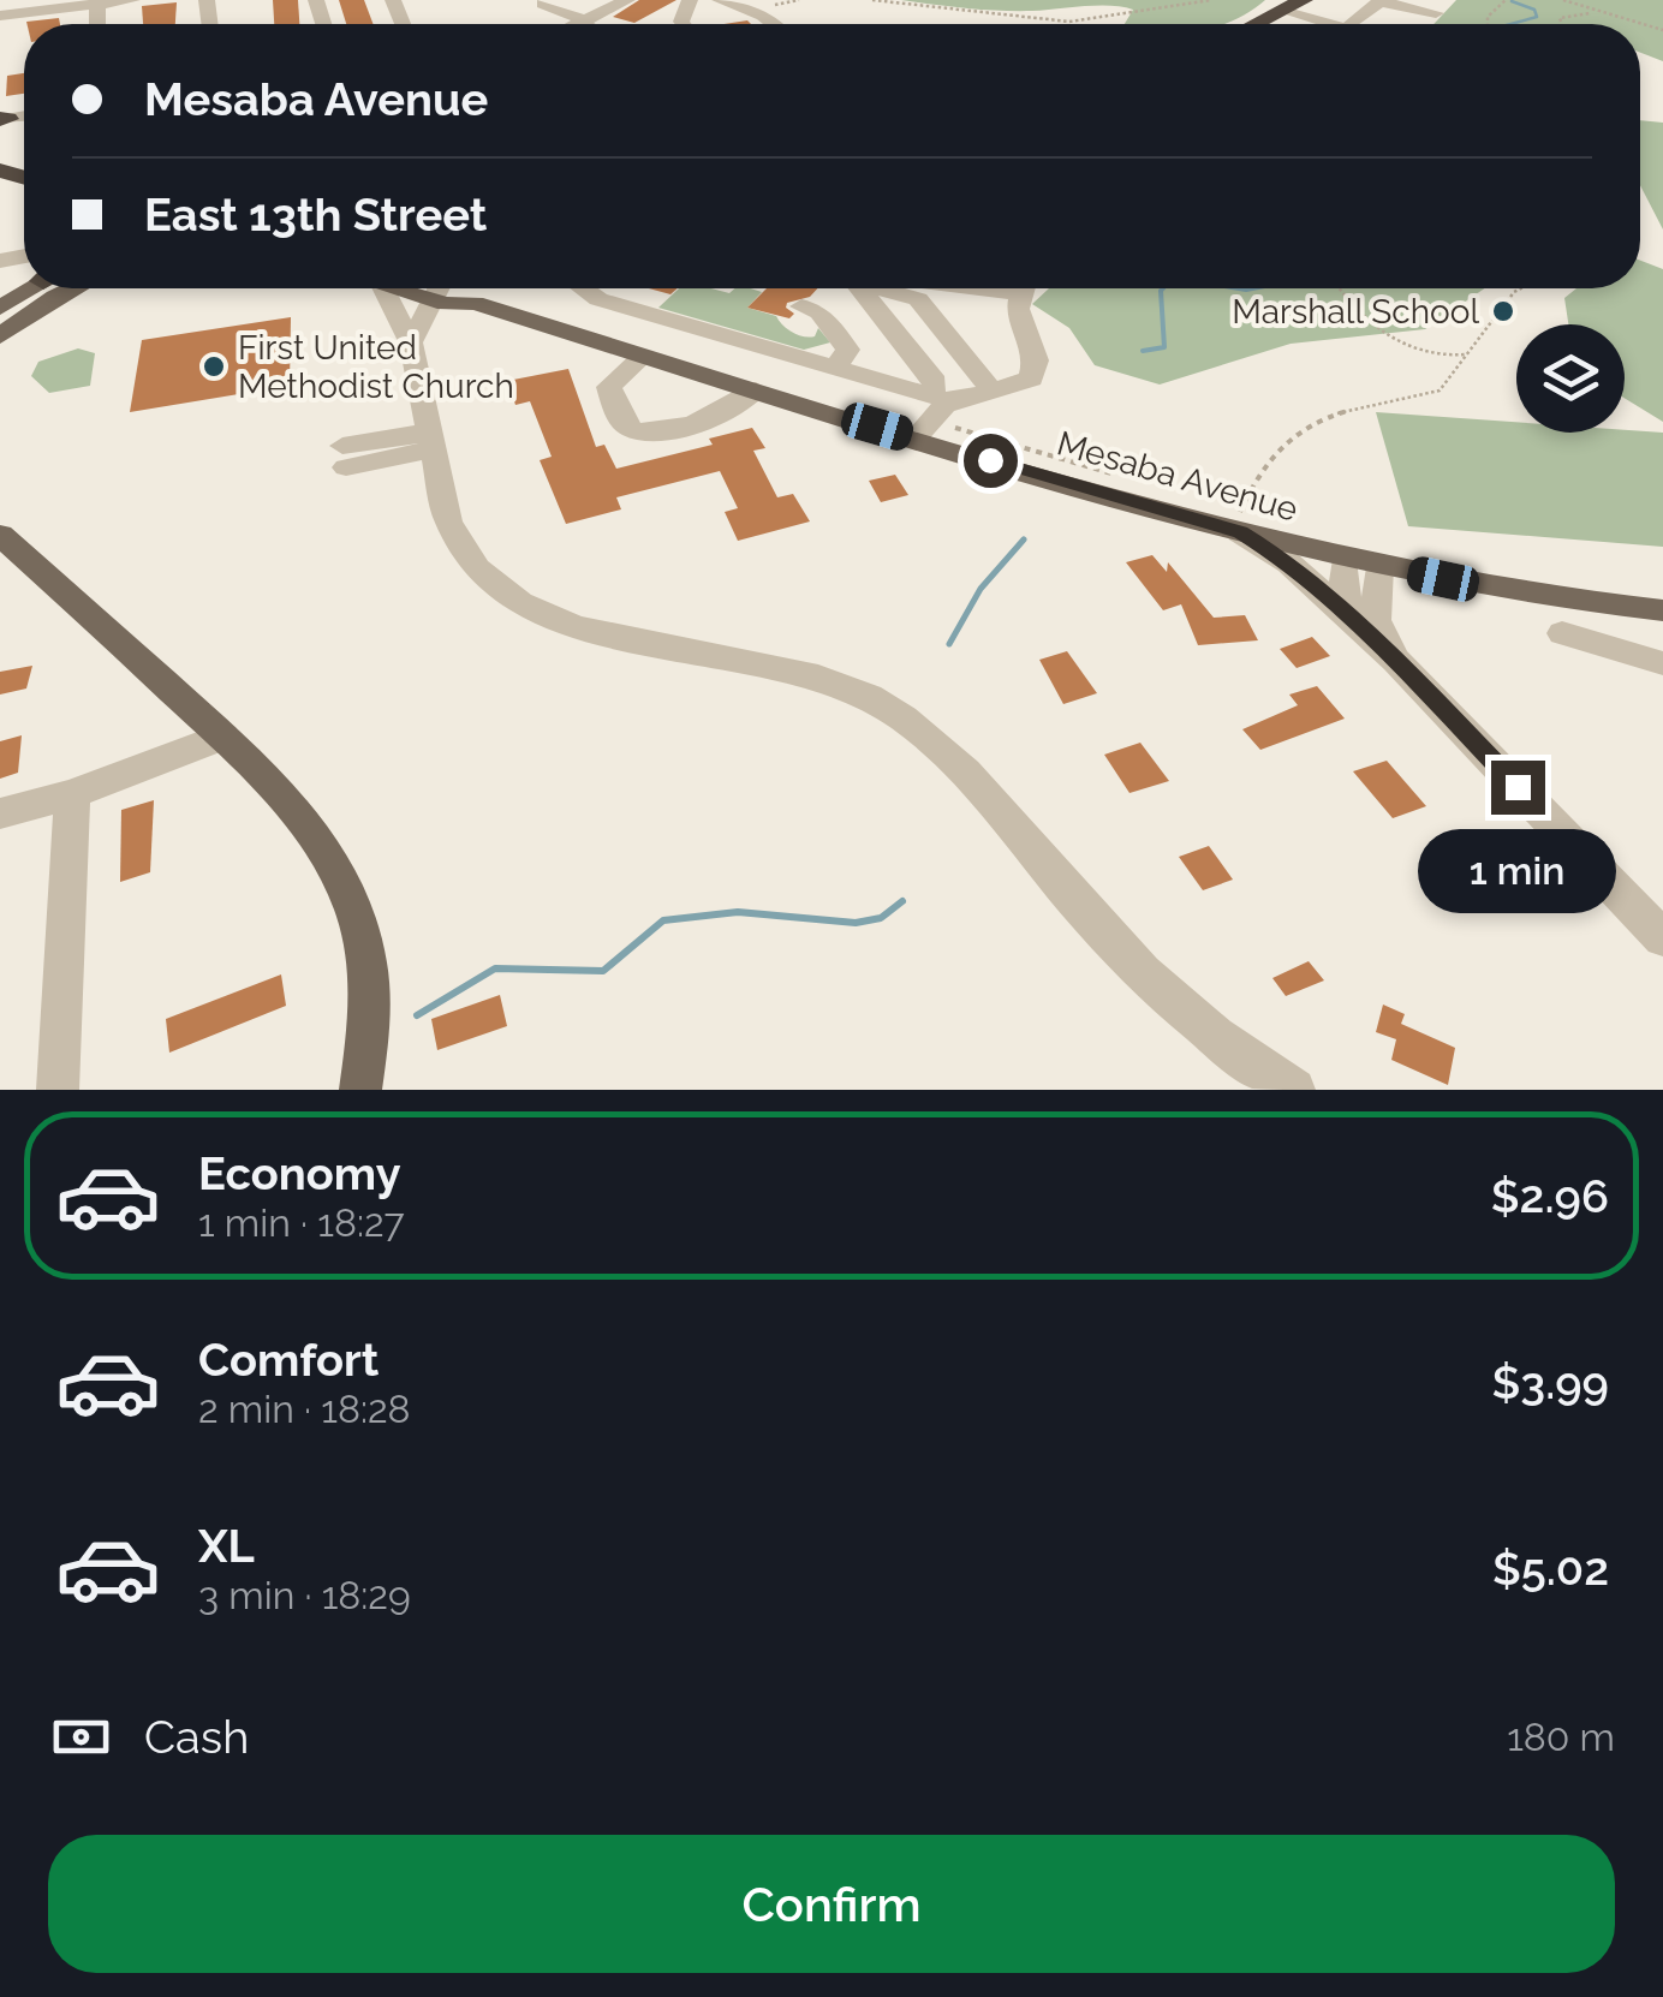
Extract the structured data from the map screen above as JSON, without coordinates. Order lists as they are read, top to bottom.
{
  "streets": {
    "main road": ["Mesaba Avenue"]
  },
  "places": ["Marshall School", "First United Methodist Church"],
  "page": {
    "banner": ["Mesaba Avenue", "East 13th Street"],
    "bubble": "1 min",
    "list": [
      {
        "name": "Economy",
        "note": "1 min · 18:27",
        "value": "$2.96"
      },
      {
        "name": "Comfort",
        "note": "2 min · 18:28",
        "value": "$3.99"
      },
      {
        "name": "XL",
        "note": "3 min · 18:29",
        "value": "$5.02"
      }
    ],
    "pay": ["Cash", "180 m"],
    "buttons": "Confirm"
  }
}
